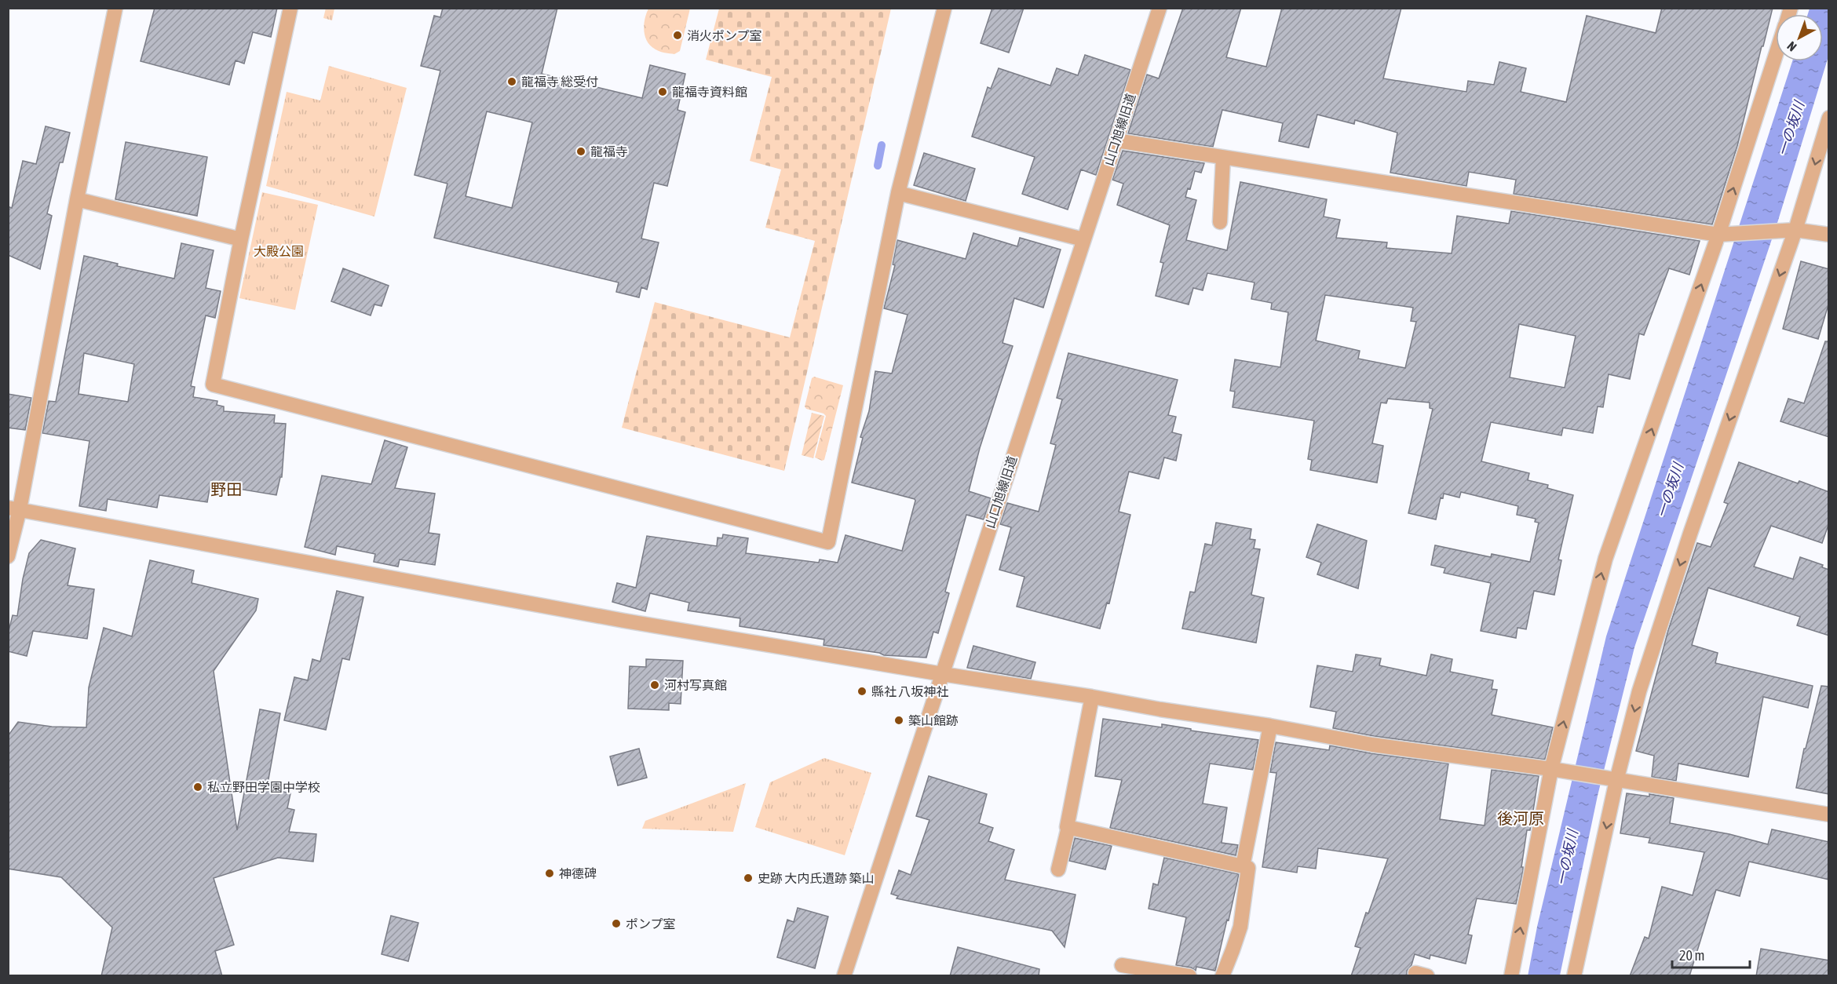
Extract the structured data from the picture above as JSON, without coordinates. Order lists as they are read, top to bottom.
{
  "streets": {
    "street": ["山口旭線旧道"]
  },
  "districts": ["野田", "後河原"],
  "water": ["一の坂川"],
  "parks": ["大殿公園"],
  "places": [
    "消火ポンプ室",
    "龍福寺 総受付",
    "龍福寺資料館",
    "龍福寺",
    "河村写真館",
    "縣社 八坂神社",
    "築山館跡",
    "私立野田学園中学校",
    "神德碑",
    "史跡 大内氏遺跡 築山",
    "ポンプ室"
  ],
  "scale_bar": "20 m",
  "north": "bottom left"
}
